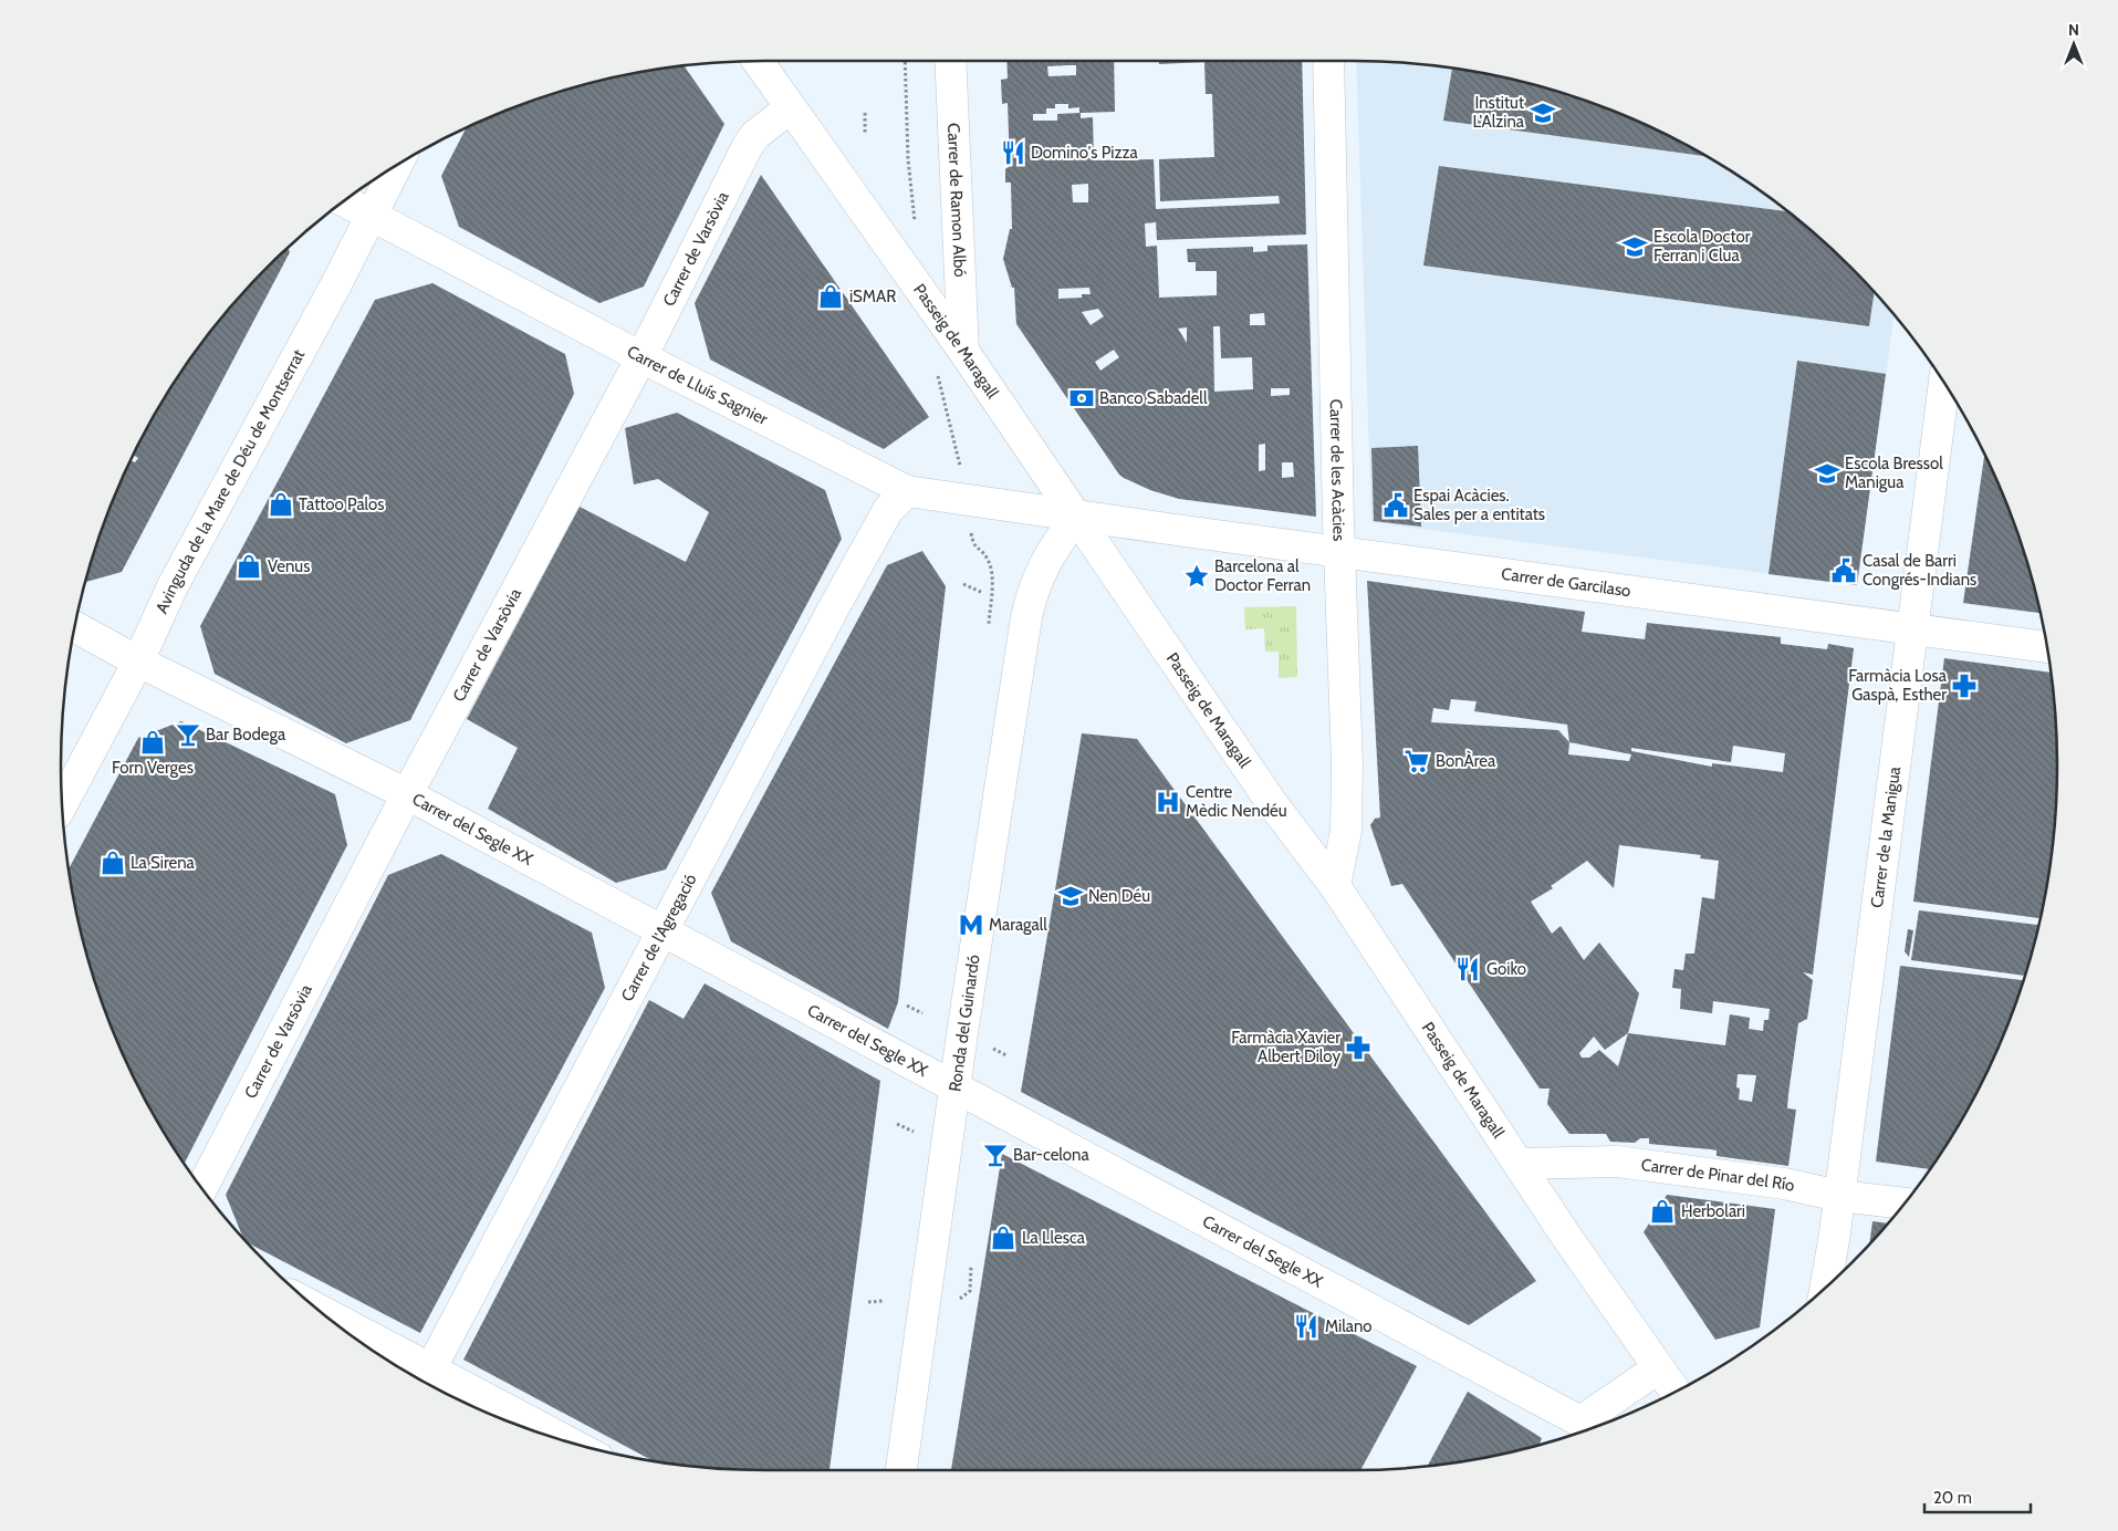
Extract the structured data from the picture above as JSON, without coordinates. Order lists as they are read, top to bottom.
{
  "streets": {
    "street": [
      "Carrer de Ramon Albó",
      "Carrer de Varsòvia",
      "Passeig de Maragall",
      "Carrer de Lluís Sagnier",
      "Carrer de les Acàcies",
      "Avinguda de la Mare de Déu de Montserrat",
      "Carrer de Garcilaso",
      "Carrer del Segle XX",
      "Carrer de la Manigua",
      "Carrer de l'Agregació",
      "Ronda del Guinardó",
      "Carrer de Pinar del Río"
    ]
  },
  "crossings": [
    ["Carrer de Ramon Albó", "Passeig de Maragall"],
    ["Carrer de Varsòvia", "Passeig de Maragall"],
    ["Carrer de Varsòvia", "Carrer de Lluís Sagnier"],
    ["Carrer de Varsòvia", "Carrer del Segle XX"],
    ["Passeig de Maragall", "Carrer de Lluís Sagnier"],
    ["Passeig de Maragall", "Carrer de les Acàcies"],
    ["Passeig de Maragall", "Carrer de Garcilaso"],
    ["Passeig de Maragall", "Carrer del Segle XX"],
    ["Passeig de Maragall", "Ronda del Guinardó"],
    ["Passeig de Maragall", "Carrer de Pinar del Río"],
    ["Carrer de Lluís Sagnier", "Avinguda de la Mare de Déu de Montserrat"],
    ["Carrer de Lluís Sagnier", "Carrer de Garcilaso"],
    ["Carrer de Lluís Sagnier", "Carrer de l'Agregació"],
    ["Carrer de Lluís Sagnier", "Ronda del Guinardó"],
    ["Carrer de les Acàcies", "Carrer de Garcilaso"],
    ["Avinguda de la Mare de Déu de Montserrat", "Carrer del Segle XX"],
    ["Carrer de Garcilaso", "Carrer de la Manigua"],
    ["Carrer de Garcilaso", "Ronda del Guinardó"],
    ["Carrer del Segle XX", "Carrer de l'Agregació"],
    ["Carrer del Segle XX", "Ronda del Guinardó"],
    ["Carrer de la Manigua", "Carrer de Pinar del Río"]
  ],
  "places": {
    "school or university": [
      "Institut L'Alzina",
      "Escola Doctor Ferran i Clua",
      "Escola Bressol Manigua",
      "Nen Déu"
    ],
    "restaurant": ["Domino's Pizza", "Goiko", "Milano"],
    "shop": [
      "iSMAR",
      "Tattoo Palos",
      "Venus",
      "Forn Verges",
      "La Sirena",
      "Herbolari",
      "La Llesca"
    ],
    "bank": ["Banco Sabadell"],
    "public building": ["Espai Acàcies. Sales per a entitats", "Casal de Barri Congrés-Indians"],
    "place": ["Barcelona al Doctor Ferran"],
    "pharmacy": ["Farmàcia Losa Gaspà, Esther", "Farmàcia Xavier Albert Diloy"],
    "bar": ["Bar Bodega", "Bar-celona"],
    "supermarket": ["BonÀrea"],
    "hospital": ["Centre Mèdic Nendéu"],
    "metro station": ["Maragall"]
  },
  "scale_bar": "20 m",
  "north": "top"
}
